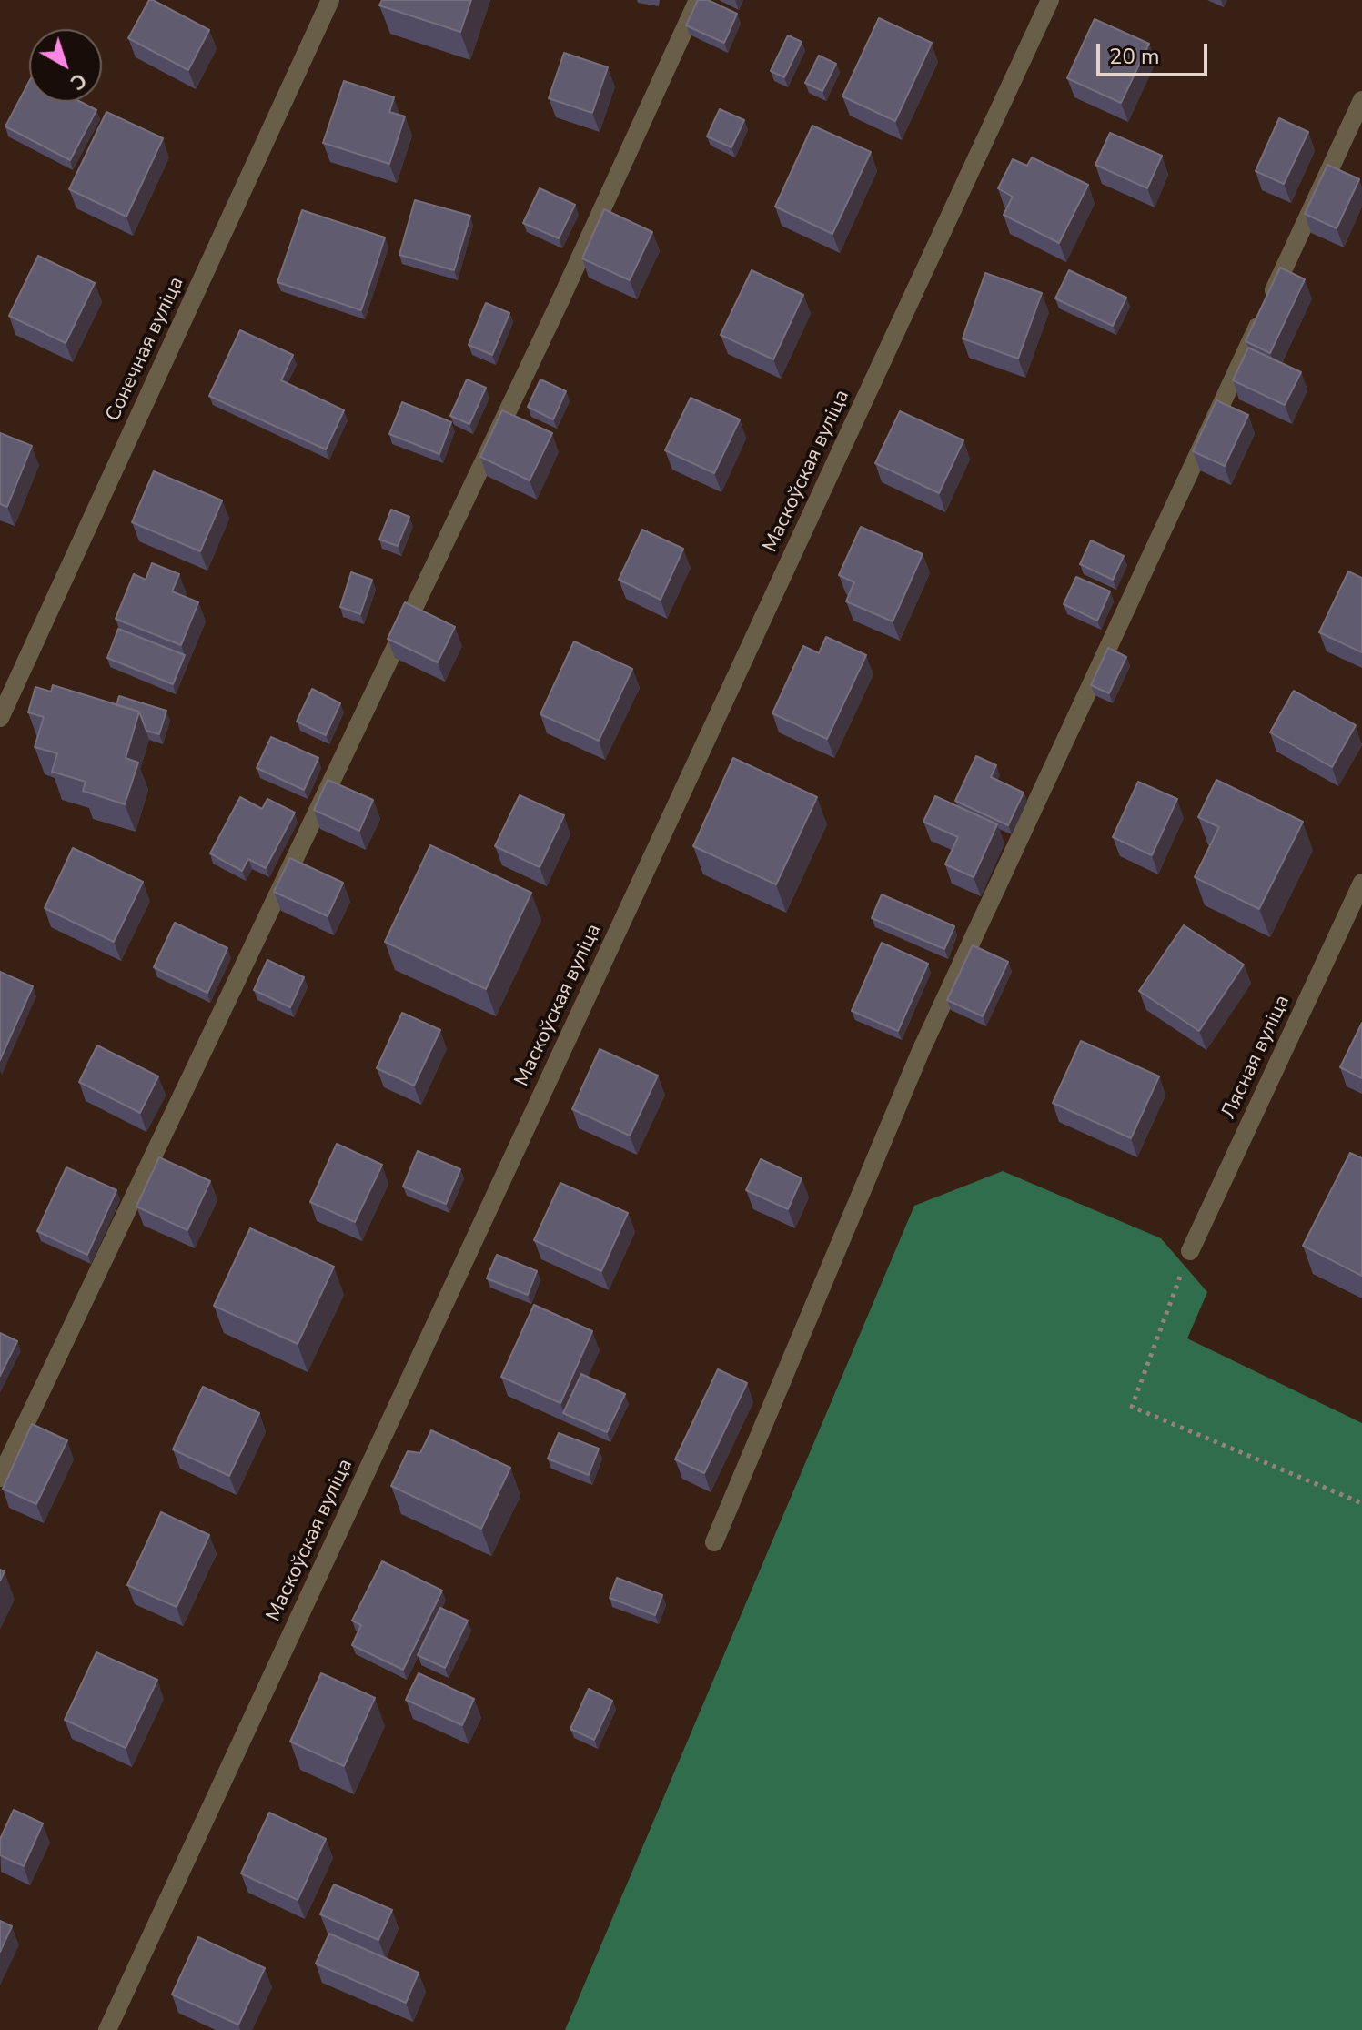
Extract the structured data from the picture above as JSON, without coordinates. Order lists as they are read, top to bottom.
{
  "streets": {
    "street": ["Сонечная вуліца", "Маскоўская вуліца", "Лясная вуліца"]
  },
  "scale_bar": "20 m",
  "north": "bottom right"
}
